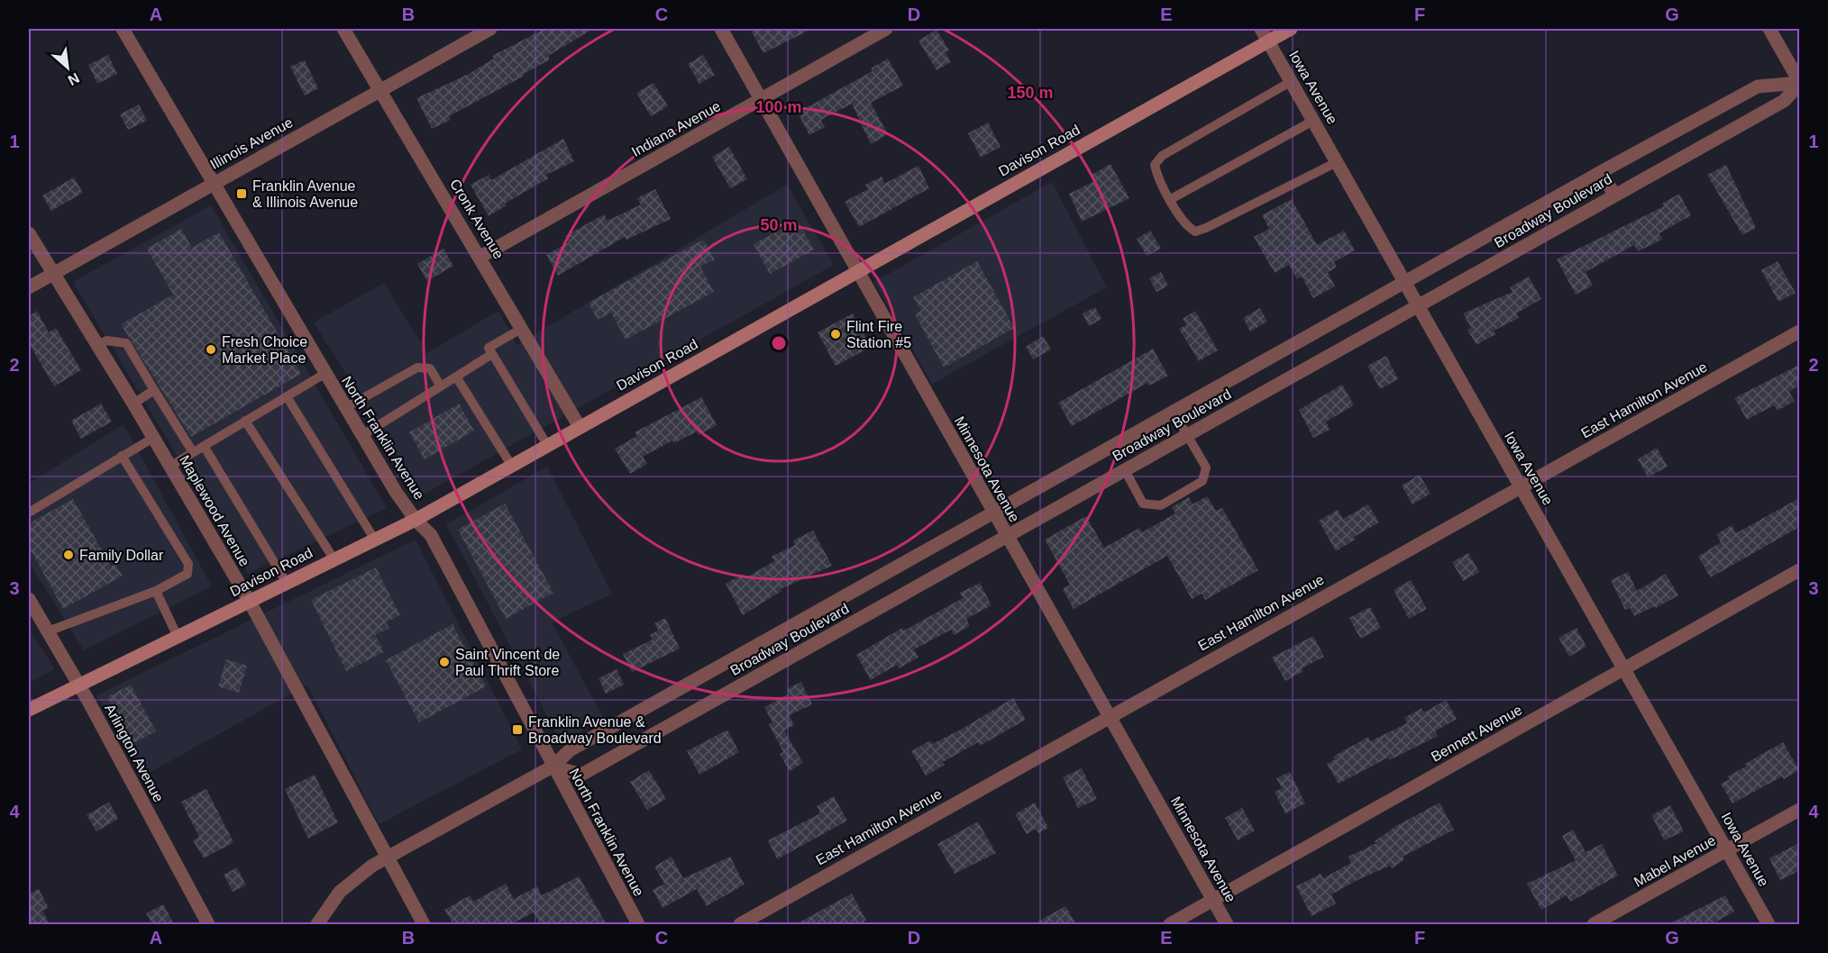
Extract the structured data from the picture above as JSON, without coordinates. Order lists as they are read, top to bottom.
{
  "streets": {
    "main road": ["Davison Road"],
    "street": [
      "Iowa Avenue",
      "Indiana Avenue",
      "Illinois Avenue",
      "Broadway Boulevard",
      "Cronk Avenue",
      "East Hamilton Avenue",
      "North Franklin Avenue",
      "Minnesota Avenue",
      "Maplewood Avenue",
      "Bennett Avenue",
      "Arlington Avenue",
      "Mabel Avenue"
    ]
  },
  "crossings": [
    ["Iowa Avenue", "Davison Road"],
    ["Iowa Avenue", "Broadway Boulevard"],
    ["Iowa Avenue", "East Hamilton Avenue"],
    ["Iowa Avenue", "Bennett Avenue"],
    ["Iowa Avenue", "Mabel Avenue"],
    ["Indiana Avenue", "Cronk Avenue"],
    ["Indiana Avenue", "Minnesota Avenue"],
    ["Illinois Avenue", "Cronk Avenue"],
    ["Illinois Avenue", "North Franklin Avenue"],
    ["Illinois Avenue", "Maplewood Avenue"],
    ["Davison Road", "Cronk Avenue"],
    ["Davison Road", "North Franklin Avenue"],
    ["Davison Road", "Minnesota Avenue"],
    ["Davison Road", "Maplewood Avenue"],
    ["Davison Road", "Arlington Avenue"],
    ["Broadway Boulevard", "North Franklin Avenue"],
    ["Broadway Boulevard", "Minnesota Avenue"],
    ["Broadway Boulevard", "Maplewood Avenue"],
    ["East Hamilton Avenue", "Minnesota Avenue"],
    ["Minnesota Avenue", "Bennett Avenue"]
  ],
  "places": {
    "transit": ["Franklin Avenue & Illinois Avenue", "Franklin Avenue & Broadway Boulevard"],
    "other": [
      "Flint Fire Station #5",
      "Fresh Choice Market Place",
      "Family Dollar",
      "Saint Vincent de Paul Thrift Store"
    ]
  },
  "north": "bottom right",
  "grid": {
    "columns": [
      "A",
      "B",
      "C",
      "D",
      "E",
      "F",
      "G"
    ],
    "rows": [
      "1",
      "2",
      "3",
      "4"
    ]
  },
  "rings": ["150 m", "100 m", "50 m"]
}
